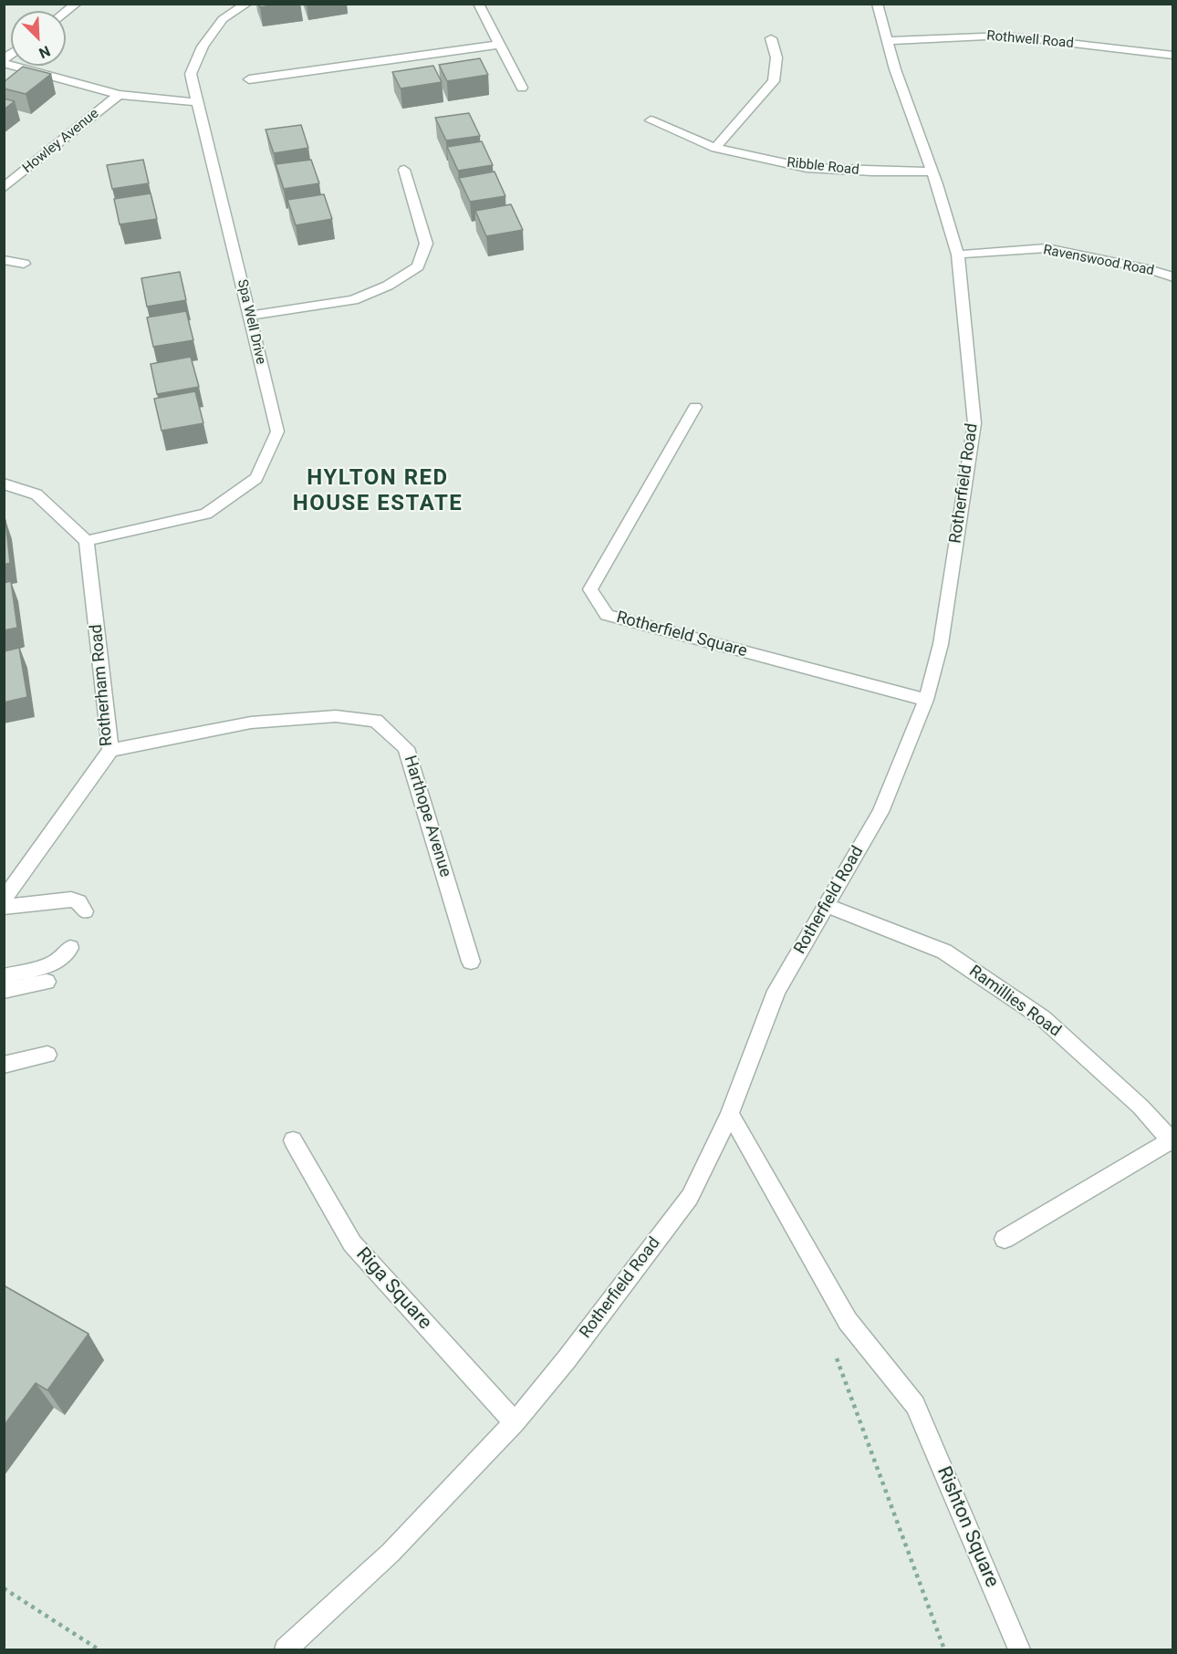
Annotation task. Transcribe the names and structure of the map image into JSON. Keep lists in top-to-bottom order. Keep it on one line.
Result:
{"streets":{"street":["Rothwell Road","Howley Avenue","Ribble Road","Ravenswood Road","Spa Well Drive","Rotherfield Road","Rotherfield Square","Rotherham Road","Harthope Avenue","Ramillies Road","Riga Square","Rishton Square"]},"crossings":[["Rothwell Road","Rotherfield Road"],["Ribble Road","Rotherfield Road"],["Ravenswood Road","Rotherfield Road"],["Spa Well Drive","Rotherham Road"],["Rotherfield Road","Rotherfield Square"],["Rotherfield Road","Ramillies Road"],["Rotherfield Road","Riga Square"],["Rotherfield Road","Rishton Square"],["Rotherham Road","Harthope Avenue"]],"districts":["HYLTON RED HOUSE ESTATE"],"north":"bottom right"}
